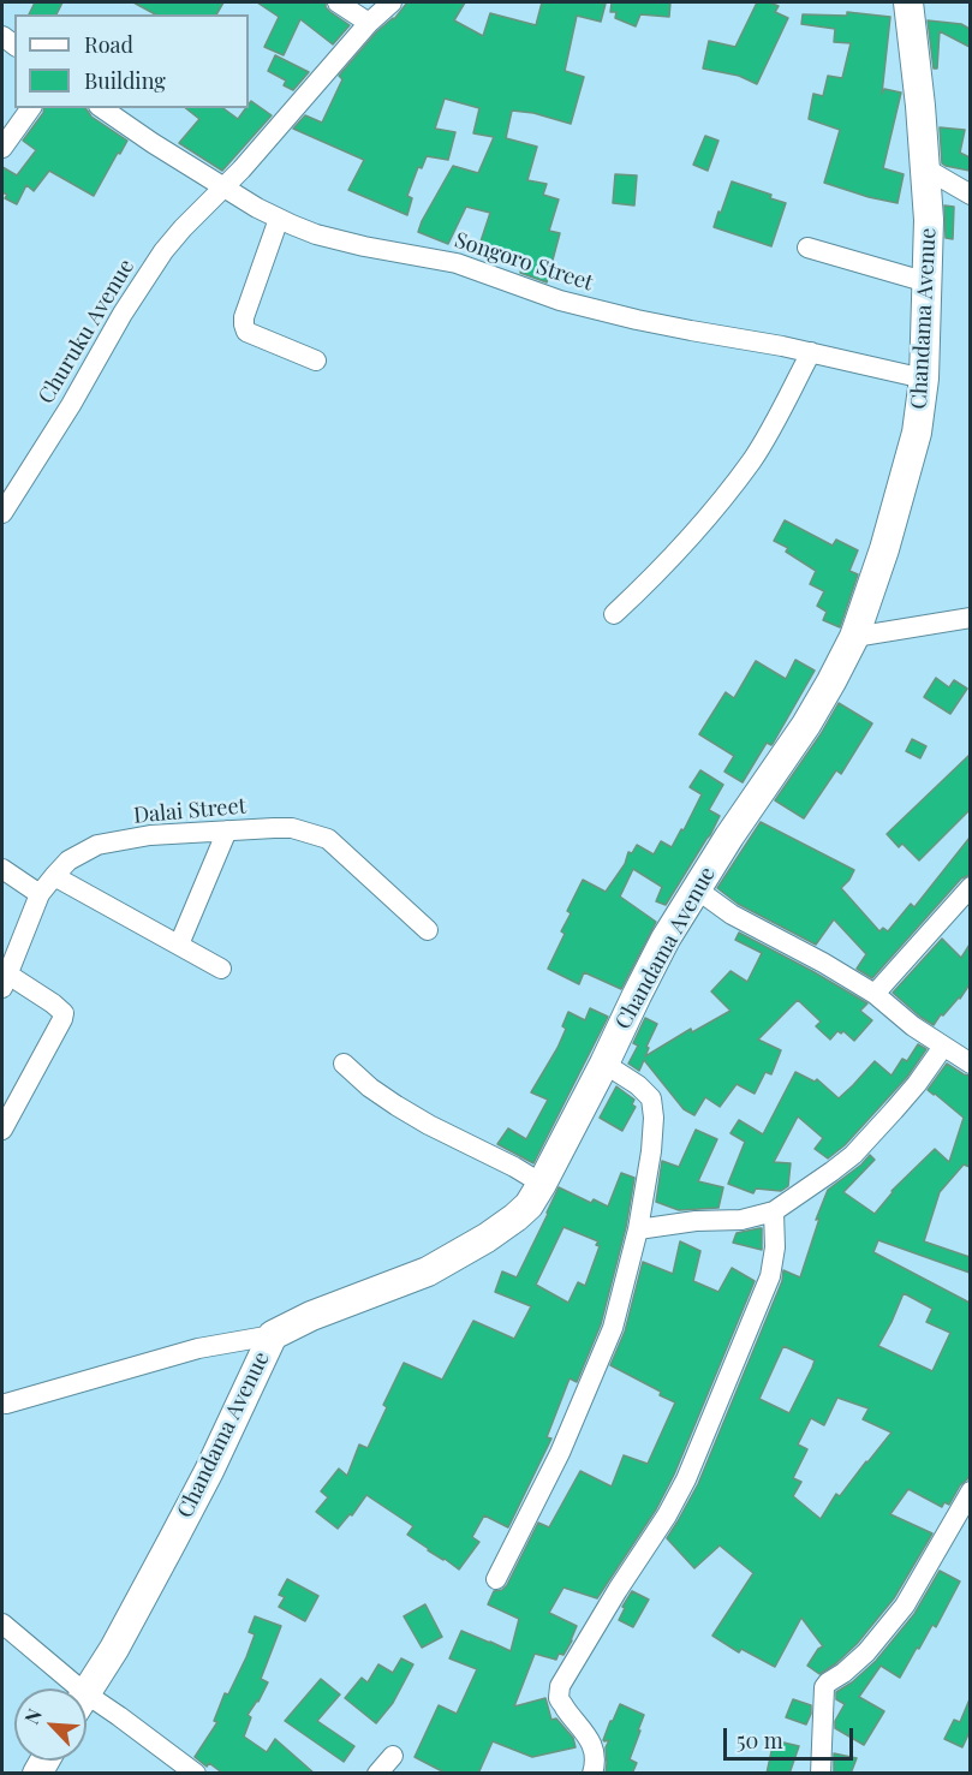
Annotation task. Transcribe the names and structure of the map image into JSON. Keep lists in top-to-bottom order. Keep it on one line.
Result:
{"streets":{"street":["Songoro Street","Chandama Avenue","Churuku Avenue","Dalai Street"]},"crossings":[["Songoro Street","Chandama Avenue"],["Songoro Street","Churuku Avenue"]],"legend":["Road","Building"],"scale_bar":"50 m","north":"top left"}
